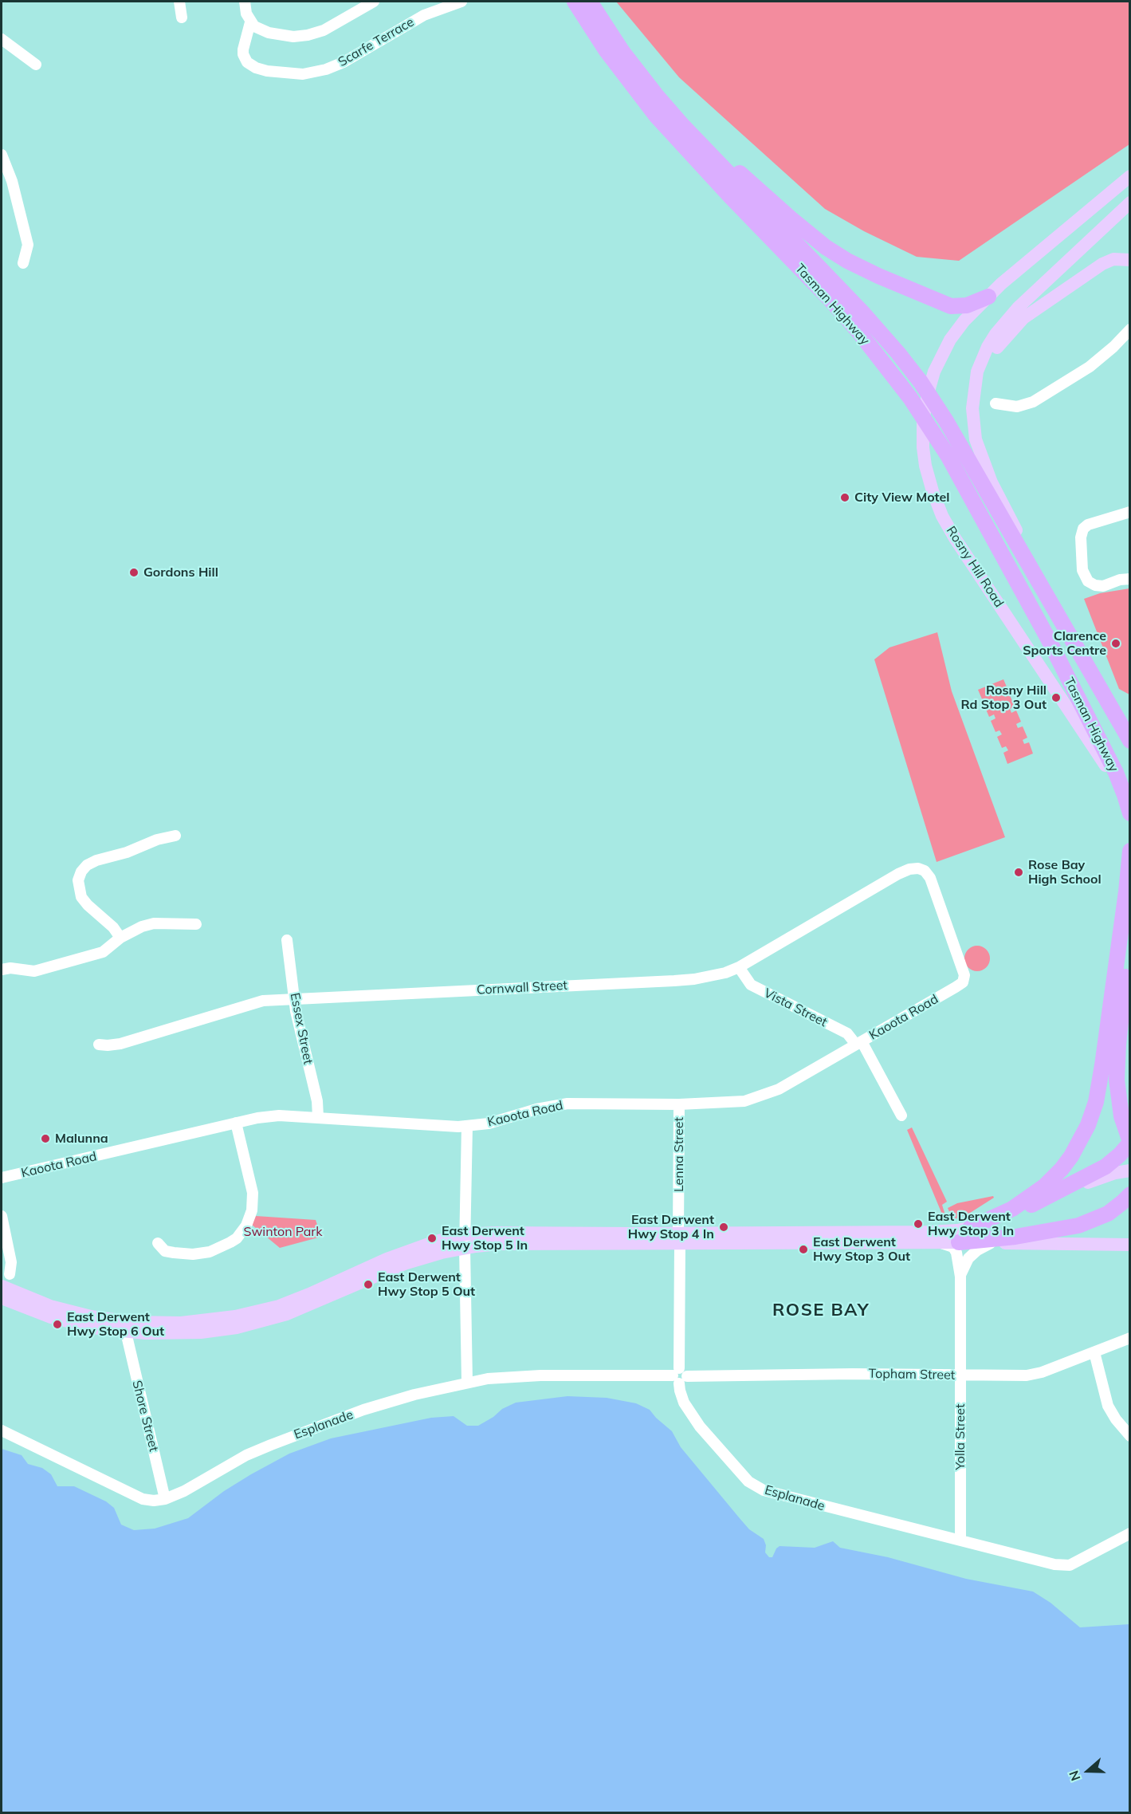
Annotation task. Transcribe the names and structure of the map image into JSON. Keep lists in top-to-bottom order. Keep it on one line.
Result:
{"streets":{"highway":["Tasman Highway"],"main road":["Rosny Hill Road"],"street":["Scarfe Terrace","Cornwall Street","Vista Street","Kaoota Road","Essex Street","Lenna Street","Topham Street","Shore Street","Esplanade","Yolla Street"]},"crossings":[["Tasman Highway","Rosny Hill Road"],["Cornwall Street","Vista Street"],["Cornwall Street","Kaoota Road"],["Cornwall Street","Essex Street"],["Vista Street","Kaoota Road"],["Kaoota Road","Essex Street"],["Kaoota Road","Lenna Street"],["Lenna Street","Topham Street"],["Lenna Street","Esplanade"],["Topham Street","Esplanade"],["Topham Street","Yolla Street"],["Shore Street","Esplanade"],["Esplanade","Yolla Street"]],"districts":["ROSE BAY"],"parks":["Swinton Park"],"places":["City View Motel","Gordons Hill","Clarence Sports Centre","Rosny Hill Rd Stop 3 Out","Rose Bay High School","Malunna","East Derwent Hwy Stop 3 In","East Derwent Hwy Stop 4 In","East Derwent Hwy Stop 5 In","East Derwent Hwy Stop 3 Out","East Derwent Hwy Stop 5 Out","East Derwent Hwy Stop 6 Out"],"north":"left"}
